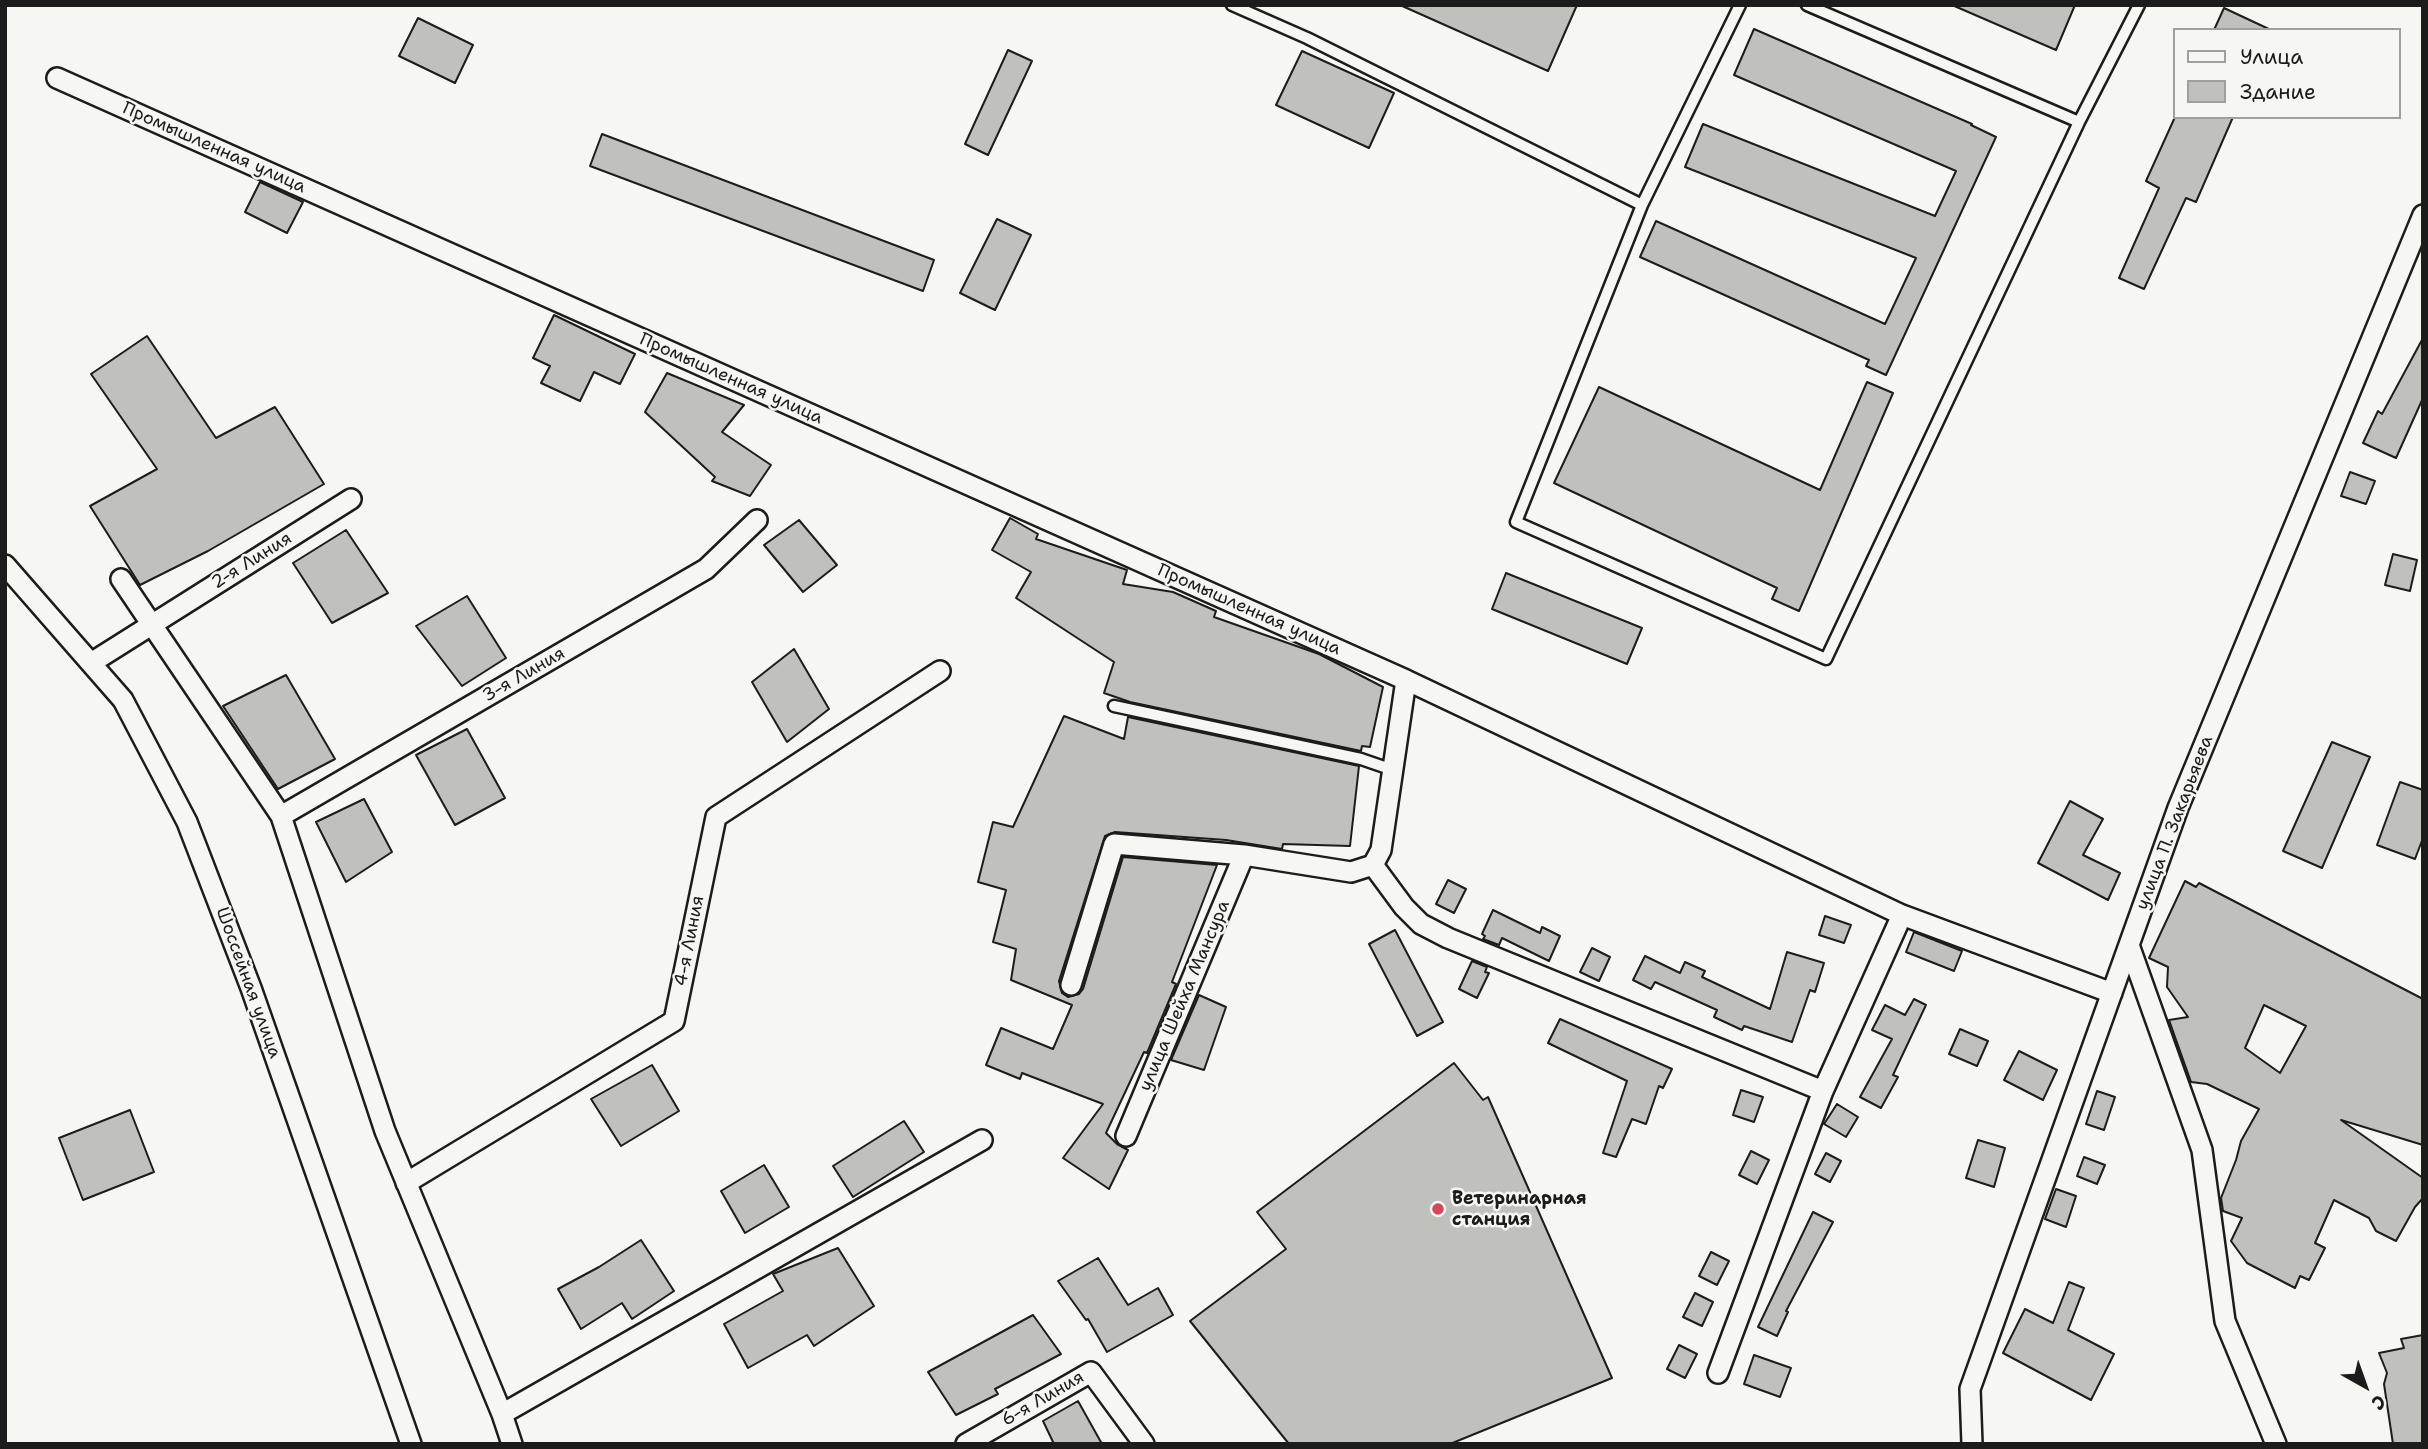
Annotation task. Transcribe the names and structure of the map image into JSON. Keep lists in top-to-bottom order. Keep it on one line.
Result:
{"streets":{"street":["Промышленная улица","2-я Линия","3-я Линия","улица П. Закарьяева","4-я Линия","Шоссейная улица","улица Шейха Мансура","6-я Линия"]},"crossings":[["Промышленная улица","улица П. Закарьяева"],["2-я Линия","Шоссейная улица"]],"places":["Ветеринарная станция"],"legend":["Улица","Здание"],"north":"bottom right"}
